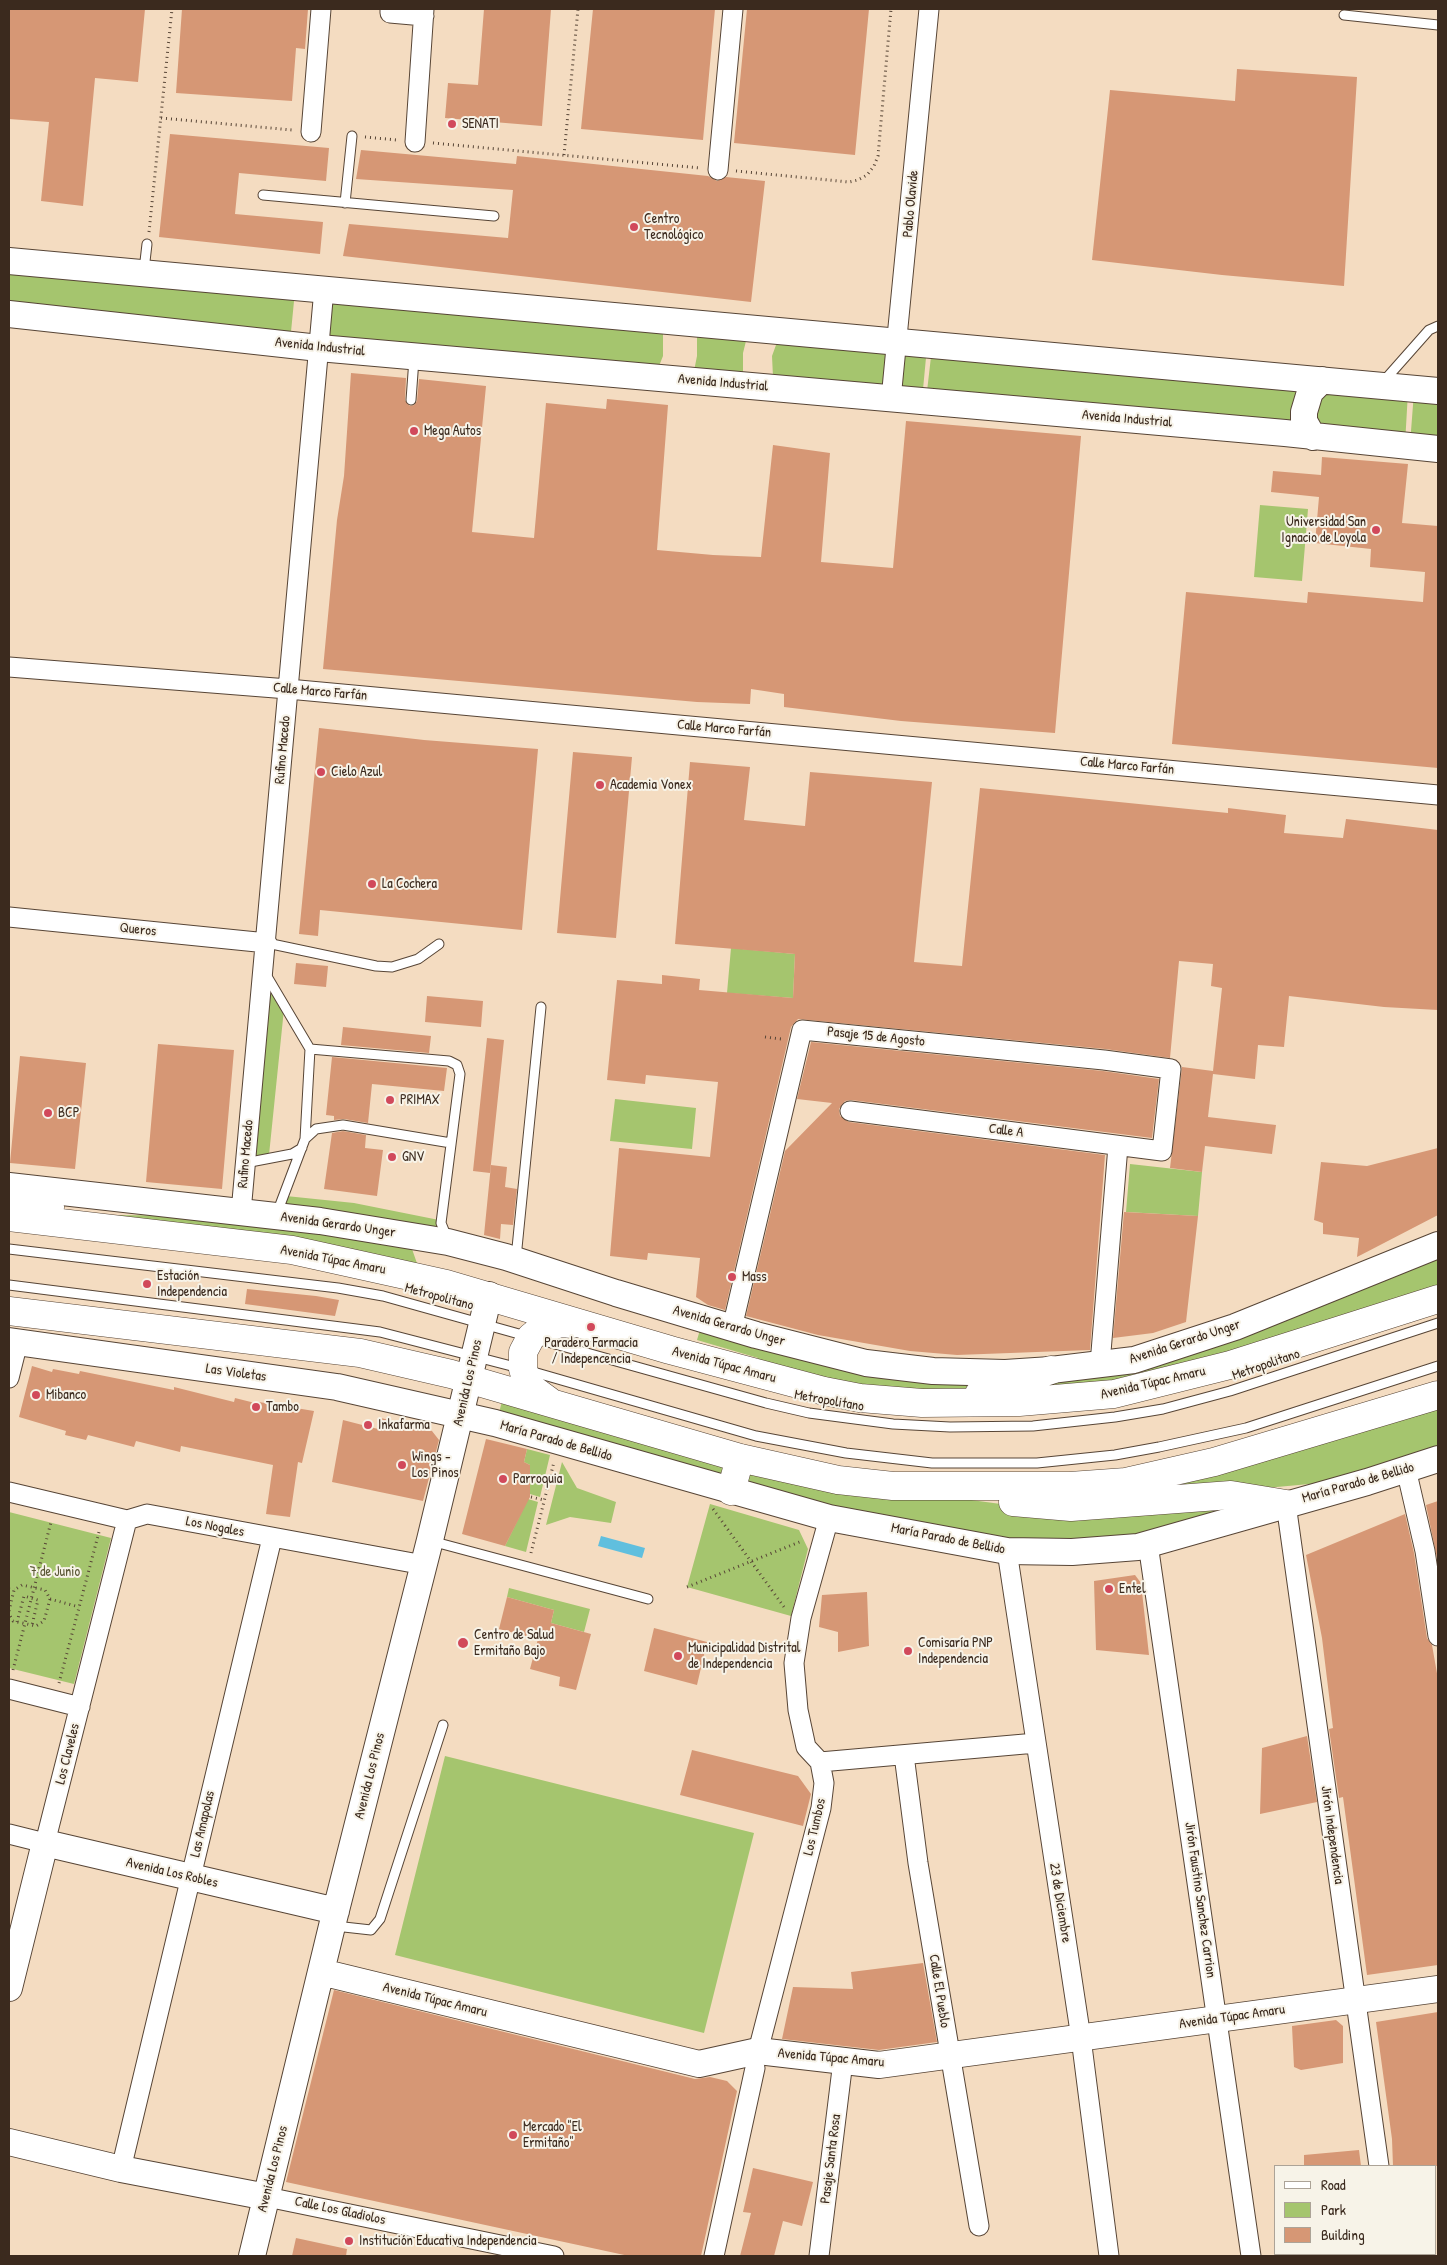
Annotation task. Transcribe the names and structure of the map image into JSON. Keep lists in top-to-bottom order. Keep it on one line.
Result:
{"streets":{"main road":["Avenida Túpac Amaru"],"street":["Pablo Olavide","Avenida Industrial","Calle Marco Farfán","Rufino Macedo","Queros","Pasaje 15 de Agosto","Calle A","Avenida Gerardo Unger","Las Violetas","Avenida Los Pinos","María Parado de Bellido","Los Nogales","Los Claveles","Las Amapolas","Los Tumbos","Jirón Independencia","Avenida Los Robles","Jirón Faustino Sanchez Carrion","23 de Diciembre","Calle El Pueblo","Pasaje Santa Rosa","Calle Los Gladiolos"],"lane":["Metropolitano"]},"crossings":[["Pablo Olavide","Avenida Industrial"],["Avenida Industrial","Rufino Macedo"],["Calle Marco Farfán","Rufino Macedo"],["Rufino Macedo","Queros"],["Rufino Macedo","Avenida Gerardo Unger"],["Pasaje 15 de Agosto","Calle A"],["Pasaje 15 de Agosto","Avenida Gerardo Unger"],["Avenida Túpac Amaru","Avenida Los Pinos"],["Avenida Túpac Amaru","Los Tumbos"],["Avenida Túpac Amaru","Jirón Independencia"],["Avenida Túpac Amaru","Jirón Faustino Sanchez Carrion"],["Avenida Túpac Amaru","23 de Diciembre"],["Avenida Túpac Amaru","Calle El Pueblo"],["Avenida Túpac Amaru","Pasaje Santa Rosa"],["Metropolitano","Avenida Los Pinos"],["Las Violetas","Avenida Los Pinos"],["Las Violetas","María Parado de Bellido"],["Avenida Los Pinos","María Parado de Bellido"],["Avenida Los Pinos","Los Nogales"],["Avenida Los Pinos","Avenida Los Robles"],["Avenida Los Pinos","Calle Los Gladiolos"],["María Parado de Bellido","Los Tumbos"],["María Parado de Bellido","Jirón Independencia"],["María Parado de Bellido","Jirón Faustino Sanchez Carrion"],["María Parado de Bellido","23 de Diciembre"],["Los Nogales","Los Claveles"],["Los Nogales","Las Amapolas"],["Los Claveles","Avenida Los Robles"],["Las Amapolas","Avenida Los Robles"],["Las Amapolas","Calle Los Gladiolos"]],"parks":["7 de Junio"],"places":["SENATI","Centro Tecnológico","Mega Autos","Universidad San Ignacio de Loyola","Cielo Azul","Academia Vonex","La Cochera","PRIMAX","BCP","GNV","Mass","Estación Independencia","Paradero Farmacia / Indepencencia","Mibanco","Tambo","Inkafarma","Wings - Los Pinos","Parroquia","Entel","Centro de Salud Ermitaño Bajo","Comisaría PNP Independencia","Municipalidad Distrital de Independencia","Mercado \"El Ermitaño\"","Institución Educativa Independencia"],"legend":["Road","Park","Building"]}
